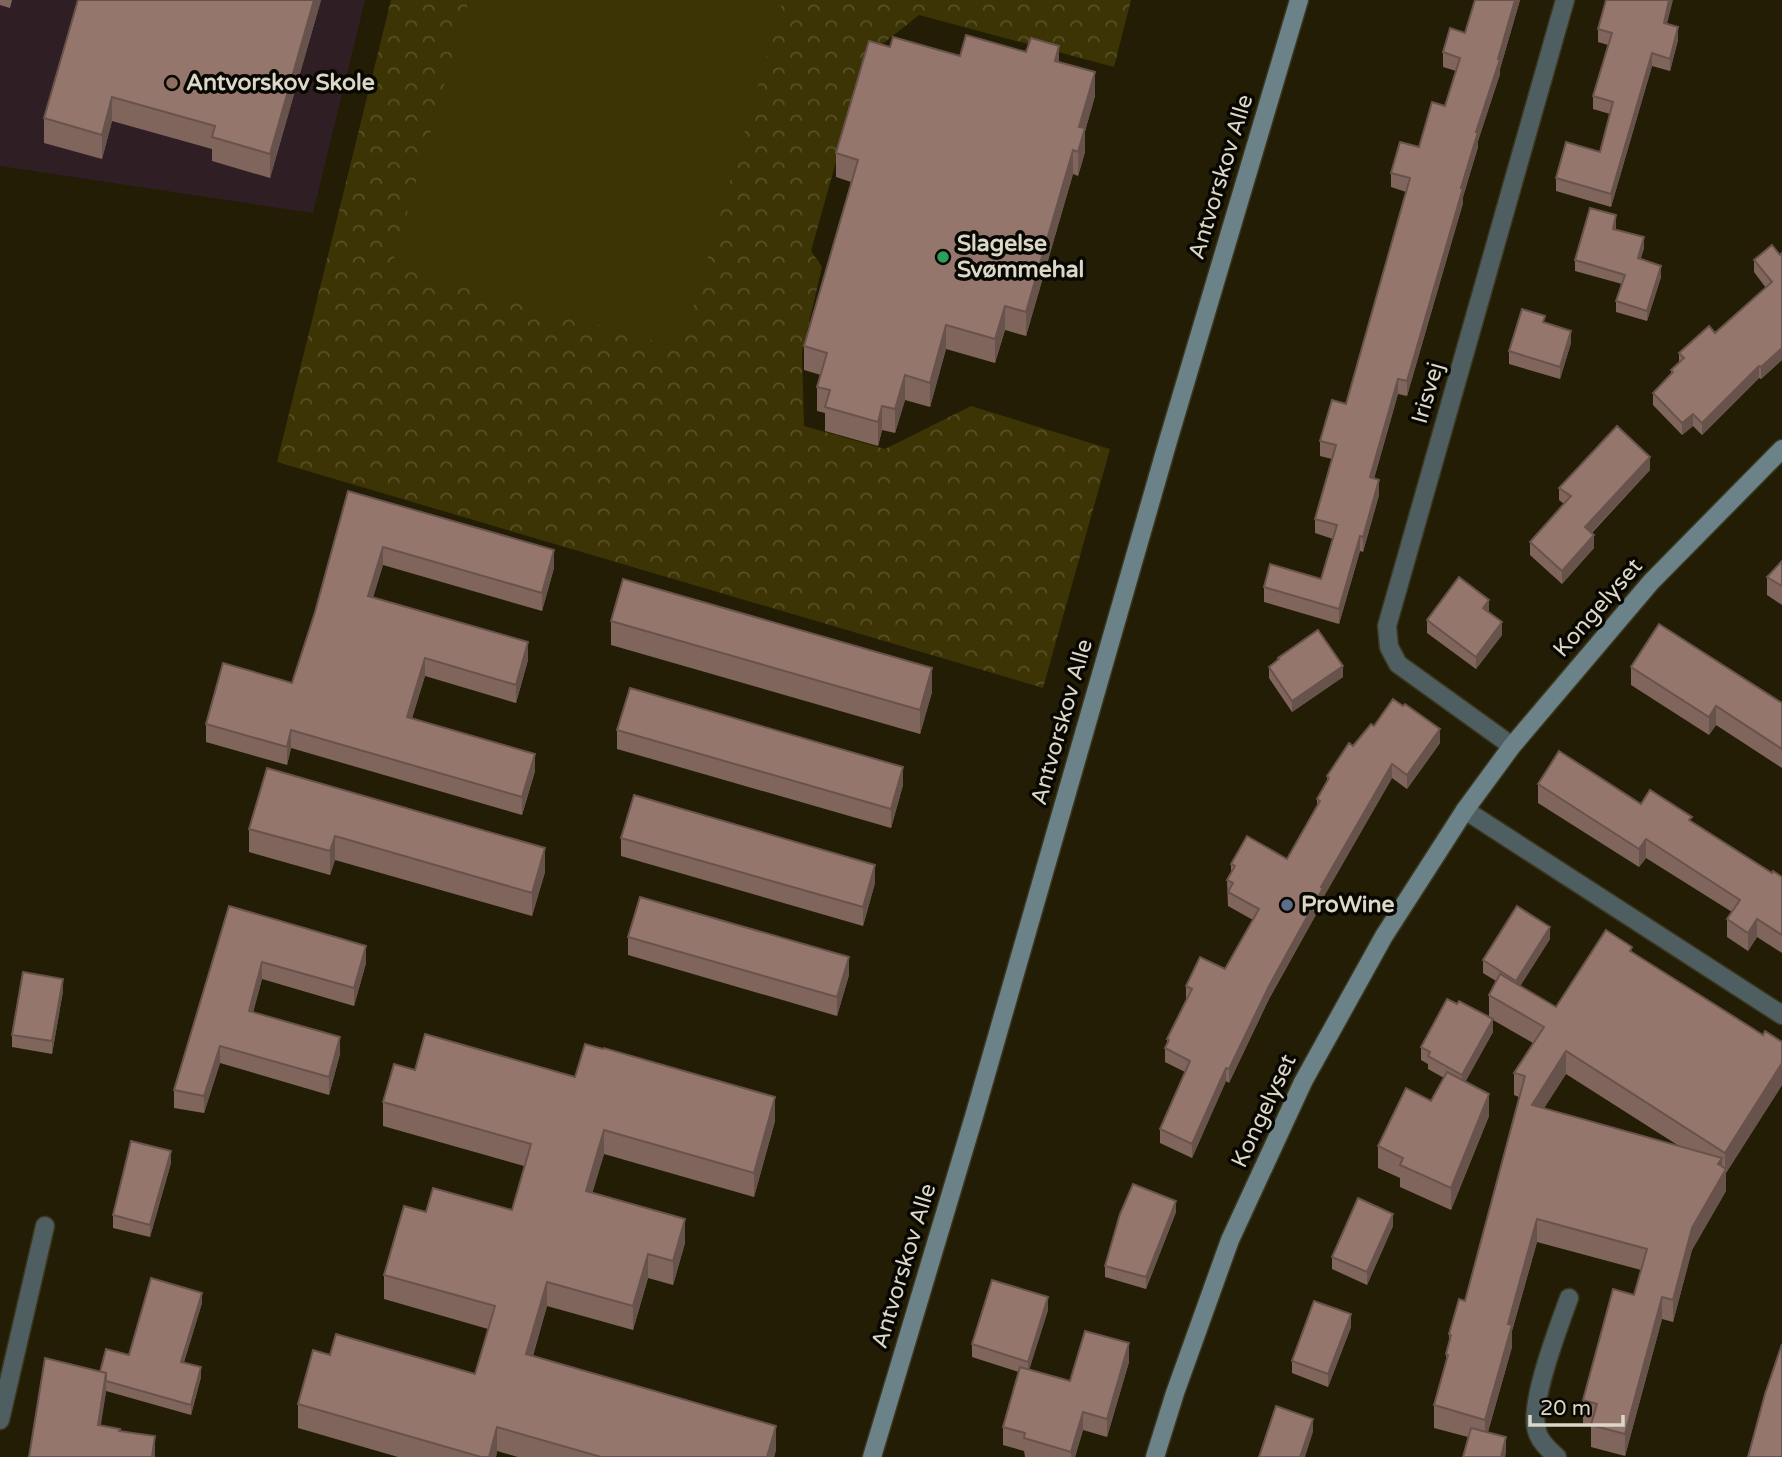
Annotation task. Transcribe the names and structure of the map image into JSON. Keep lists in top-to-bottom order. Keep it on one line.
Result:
{"streets":{"street":["Antvorskov Alle","Irisvej","Kongelyset"]},"crossings":[["Irisvej","Kongelyset"]],"places":["Antvorskov Skole","Slagelse Svømmehal","ProWine"],"scale_bar":"20 m"}
